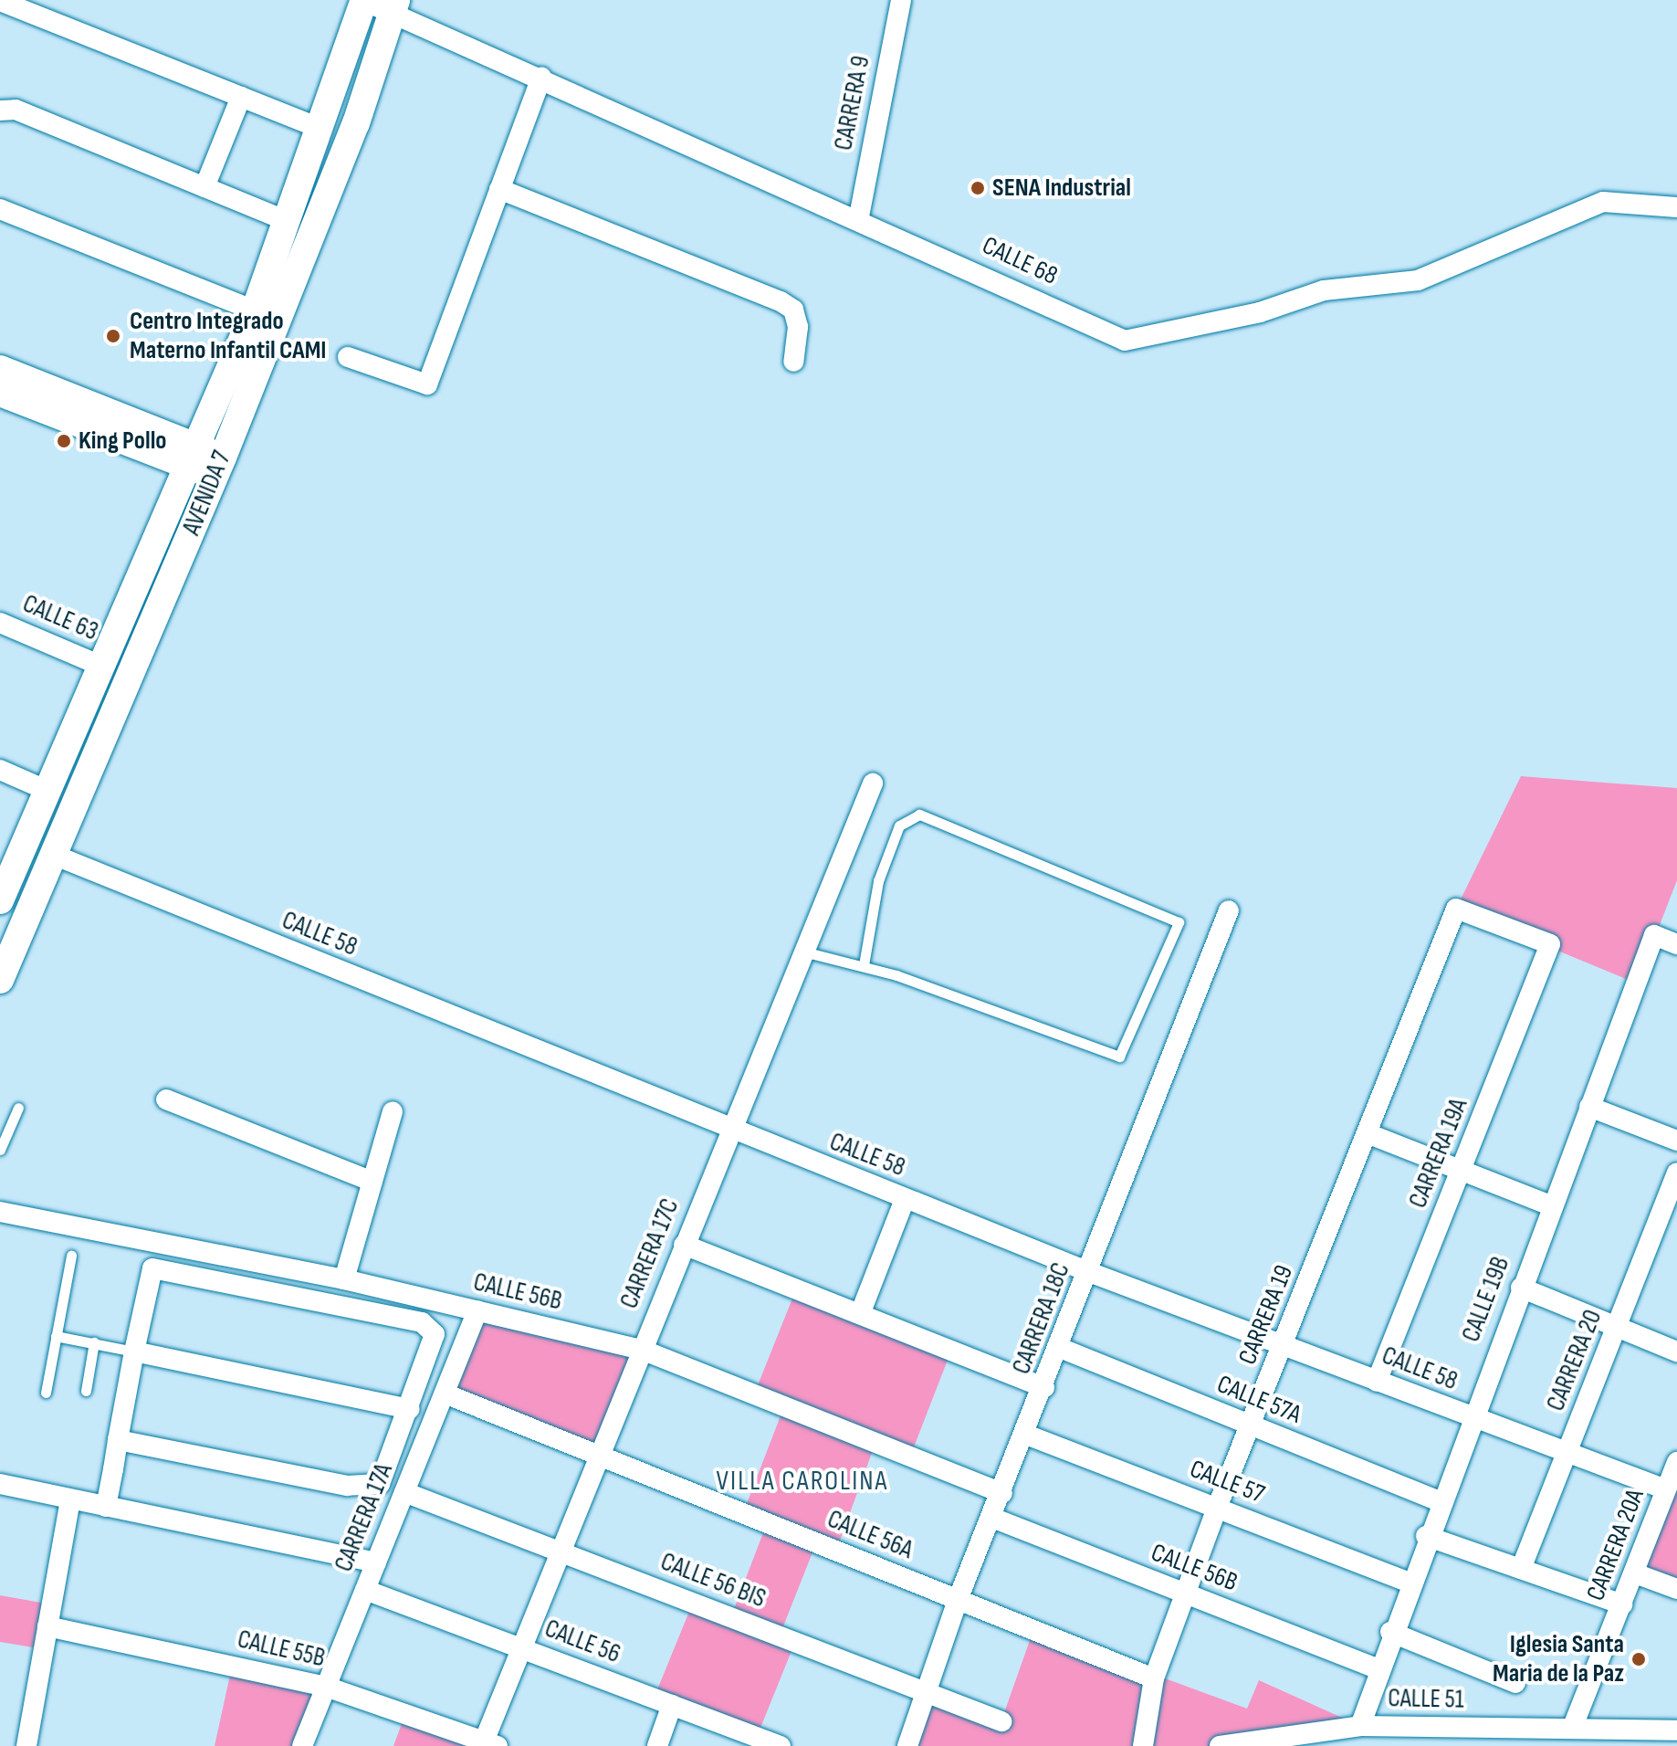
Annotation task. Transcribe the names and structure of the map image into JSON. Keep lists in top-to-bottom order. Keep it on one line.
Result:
{"streets":{"main road":["AVENIDA 7"],"street":["CARRERA 9","CALLE 68","CALLE 63","CALLE 58","CARRERA 19A","CARRERA 17C","CALLE 56B","CALLE 19B","CARRERA 19","CARRERA 18C","CARRERA 20","CALLE 57A","CALLE 57","CARRERA 17A","CALLE 56A","CARRERA 20A","CALLE 56 BIS","CALLE 56","CALLE 55B","CALLE 51"]},"crossings":[["CARRERA 9","CALLE 68"],["CALLE 68","AVENIDA 7"],["AVENIDA 7","CALLE 63"],["AVENIDA 7","CALLE 58"],["CALLE 58","CARRERA 19A"],["CALLE 58","CARRERA 17C"],["CALLE 58","CALLE 19B"],["CALLE 58","CARRERA 19"],["CALLE 58","CARRERA 18C"],["CALLE 58","CARRERA 20"],["CALLE 58","CARRERA 20A"],["CARRERA 19A","CARRERA 19"],["CARRERA 17C","CALLE 56B"],["CARRERA 17C","CALLE 56A"],["CARRERA 17C","CALLE 56 BIS"],["CARRERA 17C","CALLE 56"],["CARRERA 17C","CALLE 55B"],["CALLE 56B","CALLE 19B"],["CALLE 56B","CARRERA 19"],["CALLE 56B","CARRERA 18C"],["CALLE 56B","CARRERA 17A"],["CALLE 19B","CALLE 57A"],["CALLE 19B","CALLE 57"],["CALLE 19B","CALLE 51"],["CARRERA 19","CALLE 57A"],["CARRERA 19","CALLE 57"],["CARRERA 19","CALLE 56A"],["CARRERA 18C","CALLE 57A"],["CARRERA 18C","CALLE 57"],["CARRERA 18C","CALLE 56A"],["CARRERA 18C","CALLE 56 BIS"],["CARRERA 17A","CALLE 56A"],["CARRERA 17A","CALLE 56 BIS"],["CARRERA 17A","CALLE 56"],["CARRERA 17A","CALLE 55B"],["CARRERA 20A","CALLE 51"]],"districts":["VILLA CAROLINA"],"places":["SENA Industrial","Centro Integrado Materno Infantil CAMI","King Pollo","Iglesia Santa Maria de la Paz"]}
